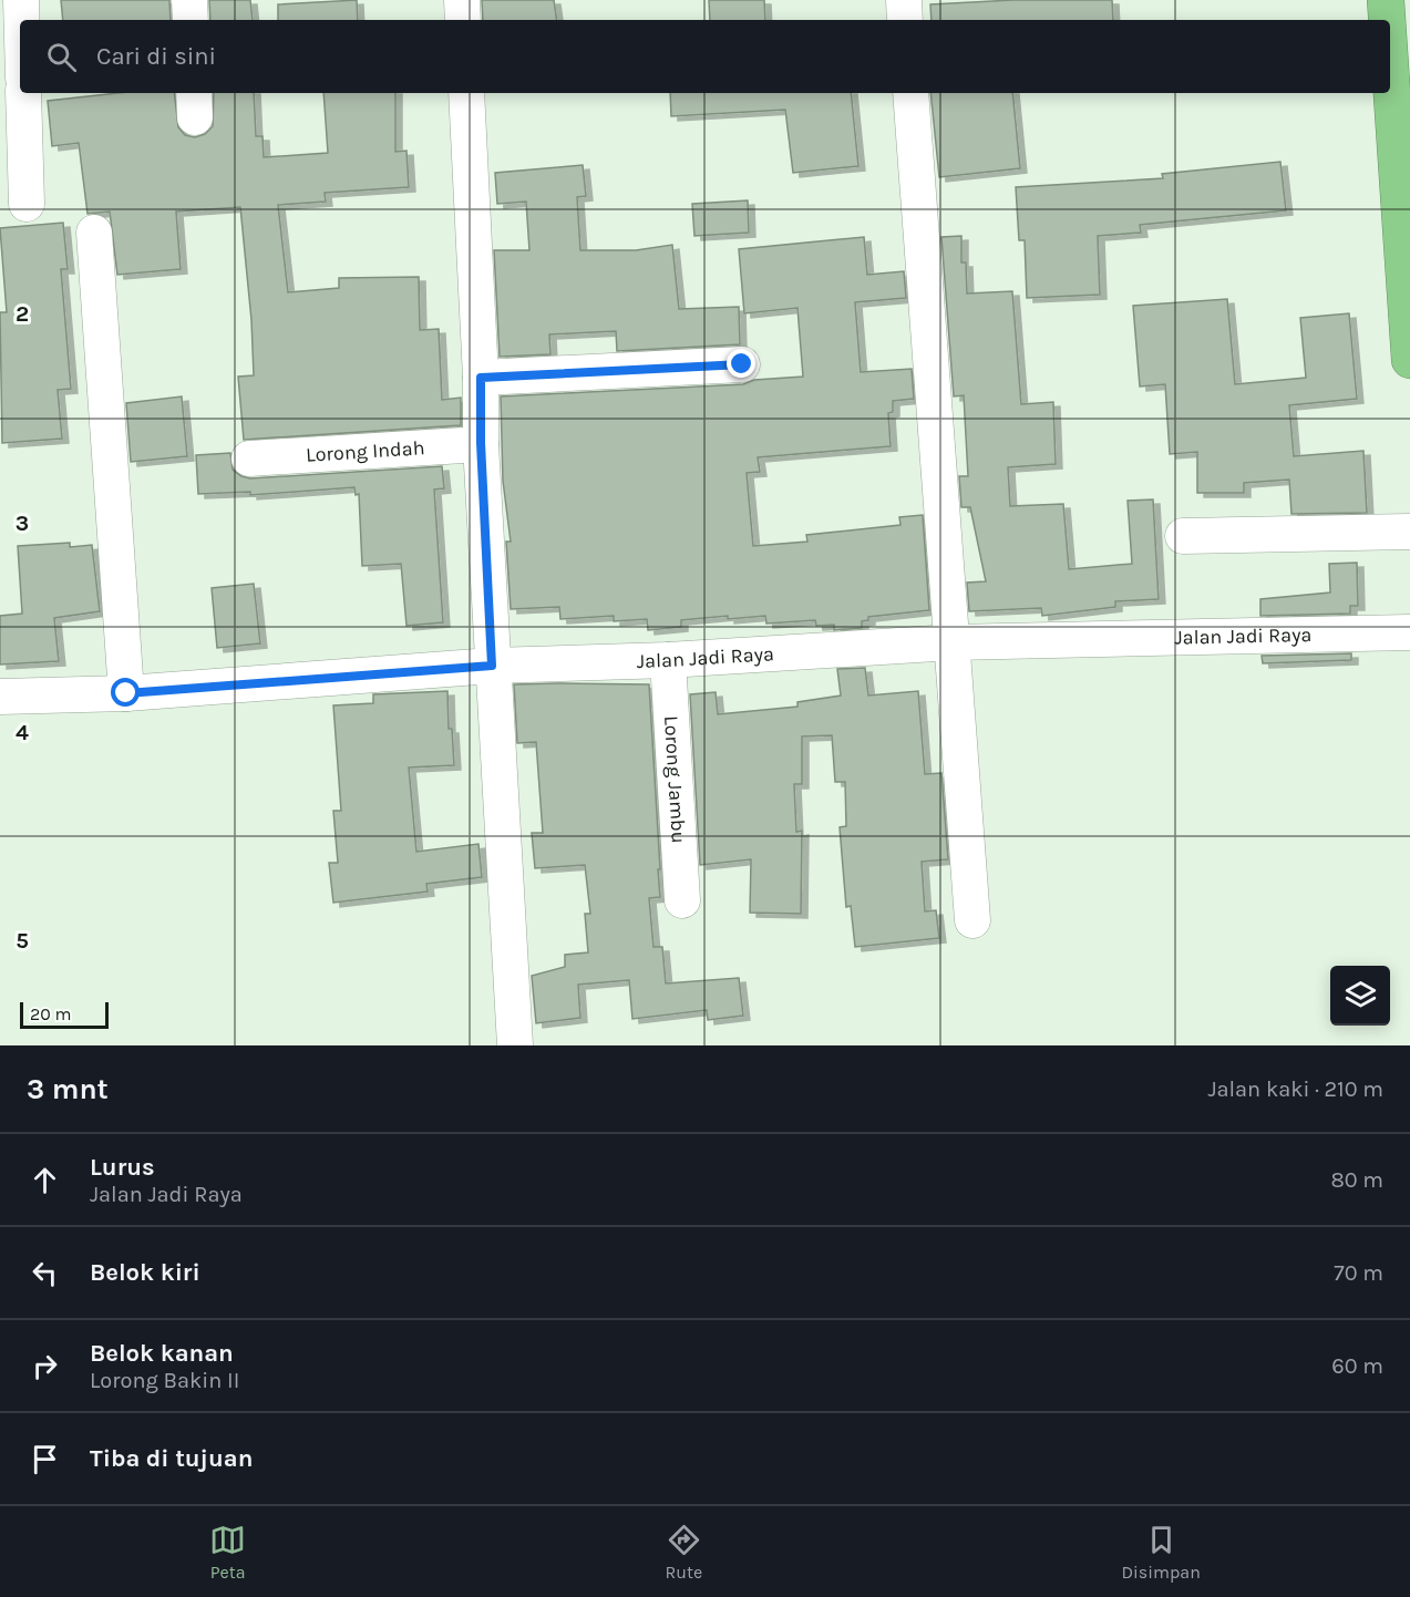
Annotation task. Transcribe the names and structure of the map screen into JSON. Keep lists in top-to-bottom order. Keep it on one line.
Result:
{"streets":{"street":["Lorong Indah","Jalan Jadi Raya","Lorong Jambu"]},"crossings":[["Jalan Jadi Raya","Lorong Jambu"]],"scale_bar":"20 m","page":{"search":"Cari di sini","scale":"20 m","heading":["3 mnt","Jalan kaki · 210 m"],"list":[["Lurus","Jalan Jadi Raya","80 m"],["Belok kiri","70 m"],["Belok kanan","Lorong Bakin II","60 m"],"Tiba di tujuan"],"nav":["Peta","Rute","Disimpan"]},"grid":{"rows":["2","3","4","5"]}}
